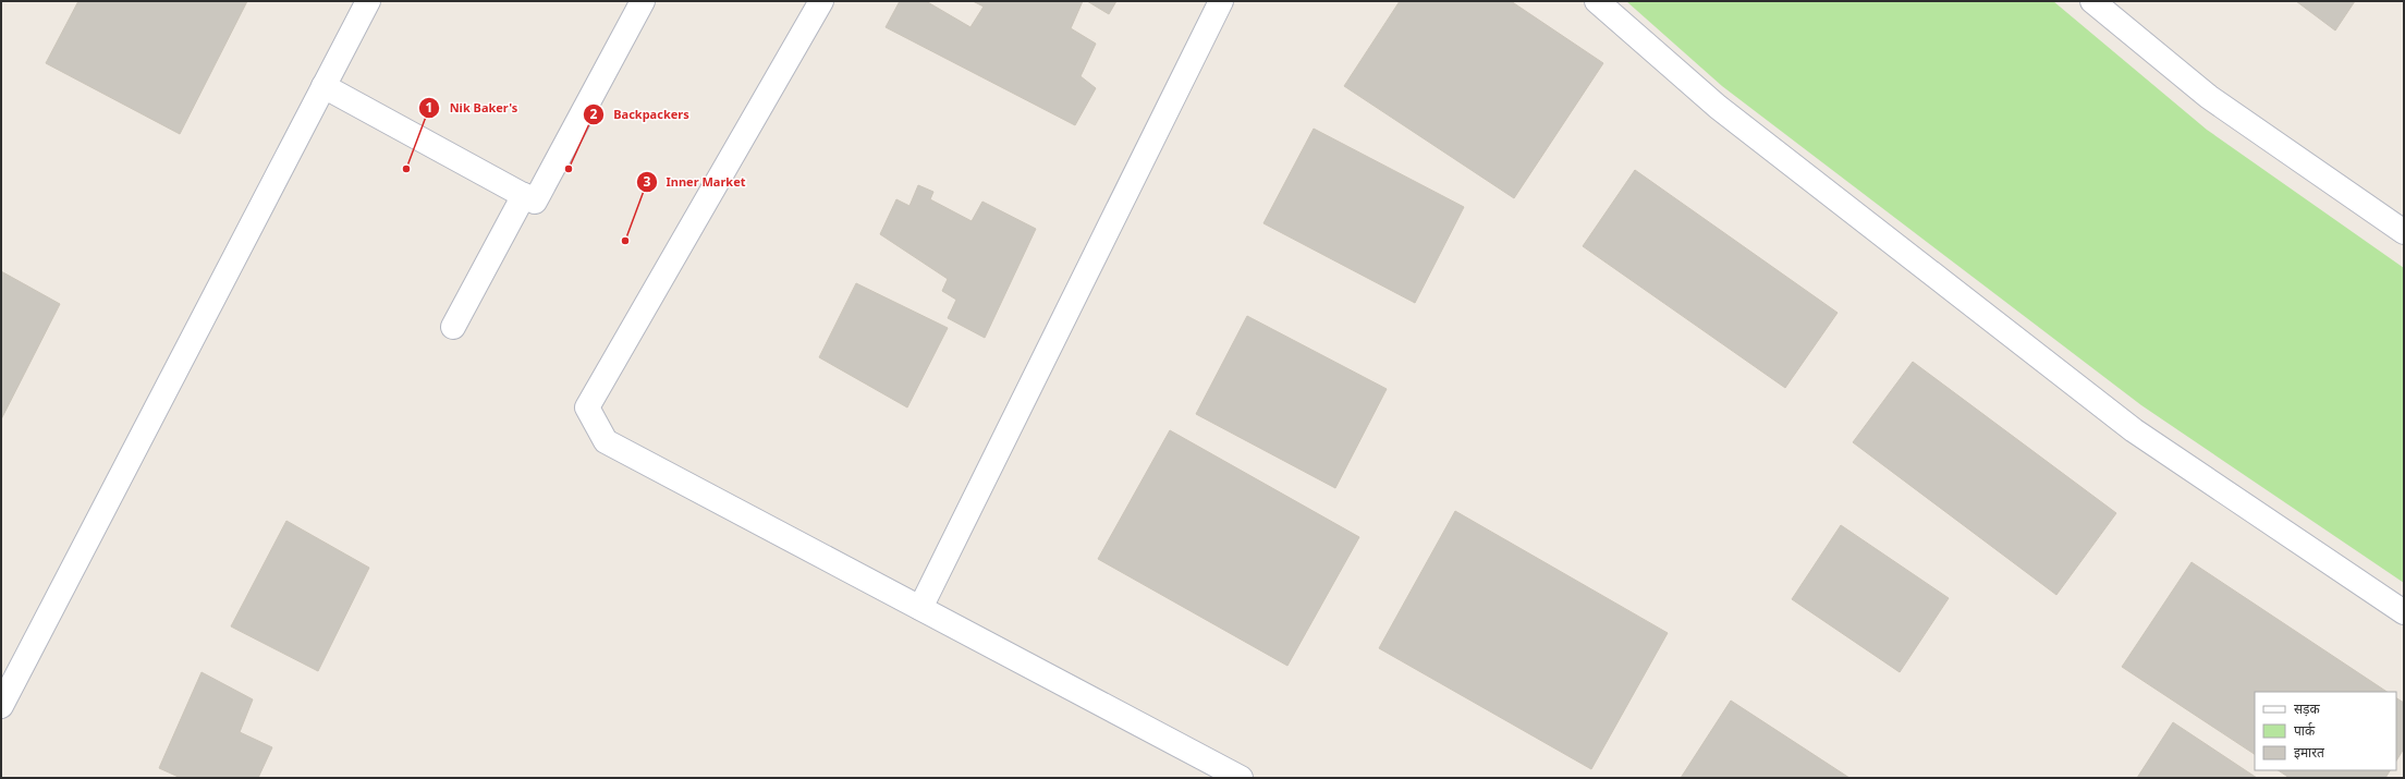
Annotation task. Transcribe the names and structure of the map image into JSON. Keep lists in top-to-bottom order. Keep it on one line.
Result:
{"places":["Nik Baker's","Backpackers","Inner Market"],"legend":["सड़क","पार्क","इमारत"]}
